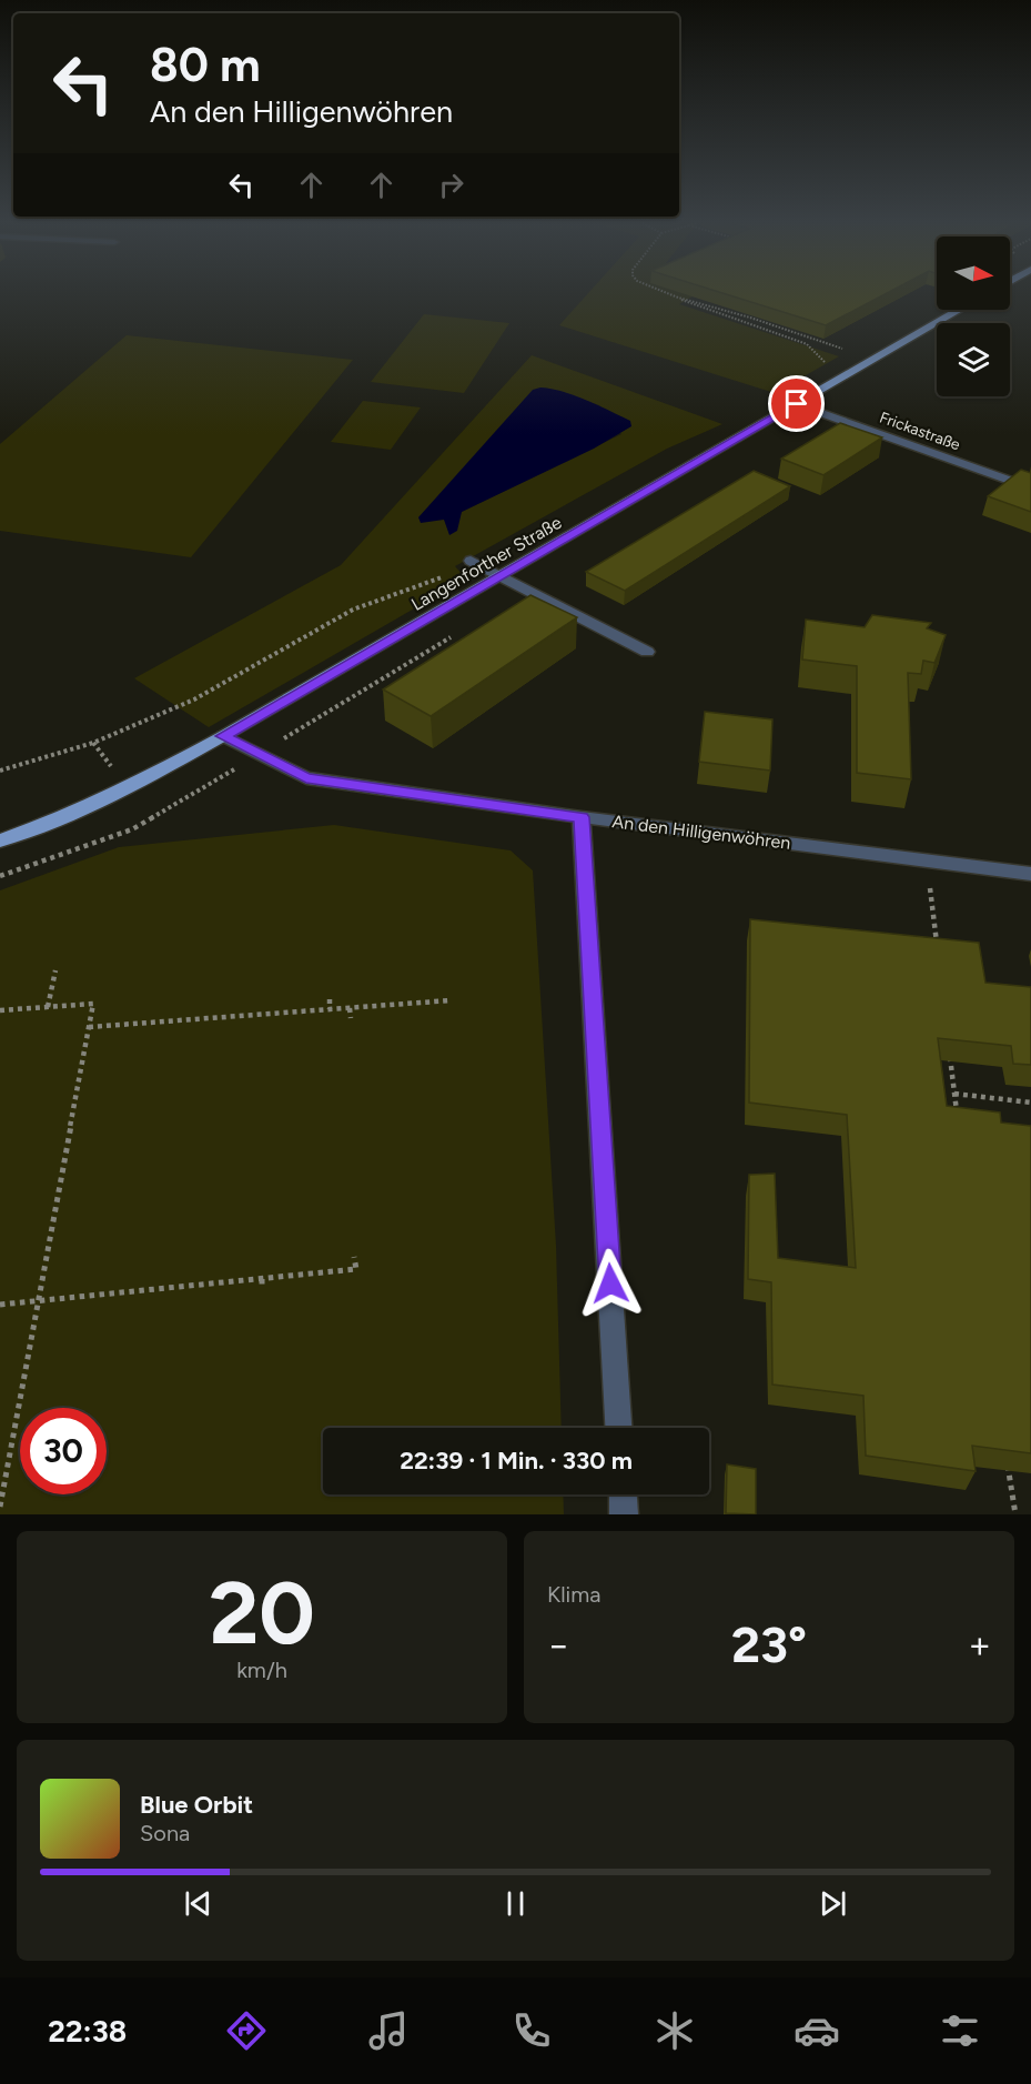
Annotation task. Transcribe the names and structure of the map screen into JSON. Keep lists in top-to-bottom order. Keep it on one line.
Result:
{"streets":{"main road":["Langenforther Straße"],"street":["Frickastraße","An den Hilligenwöhren"]},"crossings":[["Frickastraße","Langenforther Straße"],["Langenforther Straße","An den Hilligenwöhren"]],"north":"right","page":{"turn":["80 m","An den Hilligenwöhren"],"limit":"30","trip":"22:39 · 1 Min. · 330 m","tile":[["20","km/h"],"Klima"],"heat":["−","23°","+"],"song":["Blue Orbit","Sona"],"tabs":"22:38"}}
